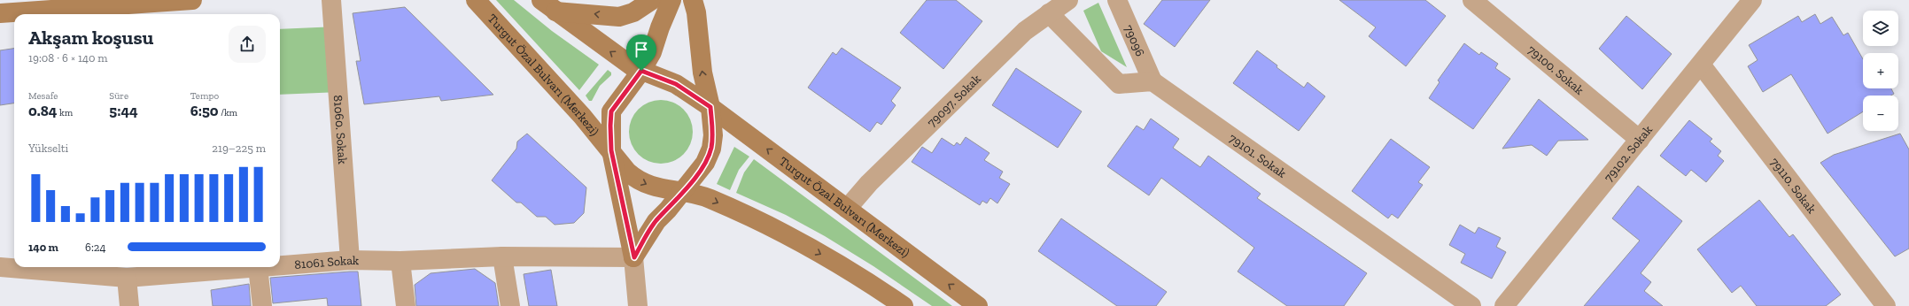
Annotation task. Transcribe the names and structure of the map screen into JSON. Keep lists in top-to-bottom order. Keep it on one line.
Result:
{"streets":{"main road":["Turgut Özal Bulvarı (Merkezi)"],"street":["79096","79100. Sokak","79097. Sokak","81060. Sokak","79102. Sokak","79101. Sokak","79110. Sokak","81061 Sokak"]},"crossings":[["79096","79101. Sokak"],["79100. Sokak","79102. Sokak"],["Turgut Özal Bulvarı (Merkezi)","79097. Sokak"],["81060. Sokak","81061 Sokak"],["79102. Sokak","79110. Sokak"]],"page":{"map_buttons":["+","−"],"heading":["Akşam koşusu","19:08 · 6 × 140 m"],"stats":[["Mesafe","0.84 km"],["Süre","5:44"],["Tempo","6:50 /km"]],"chart":["Yükselti","219–225 m"],"list":[{"name":"140 m","note":"6:24"}]}}
